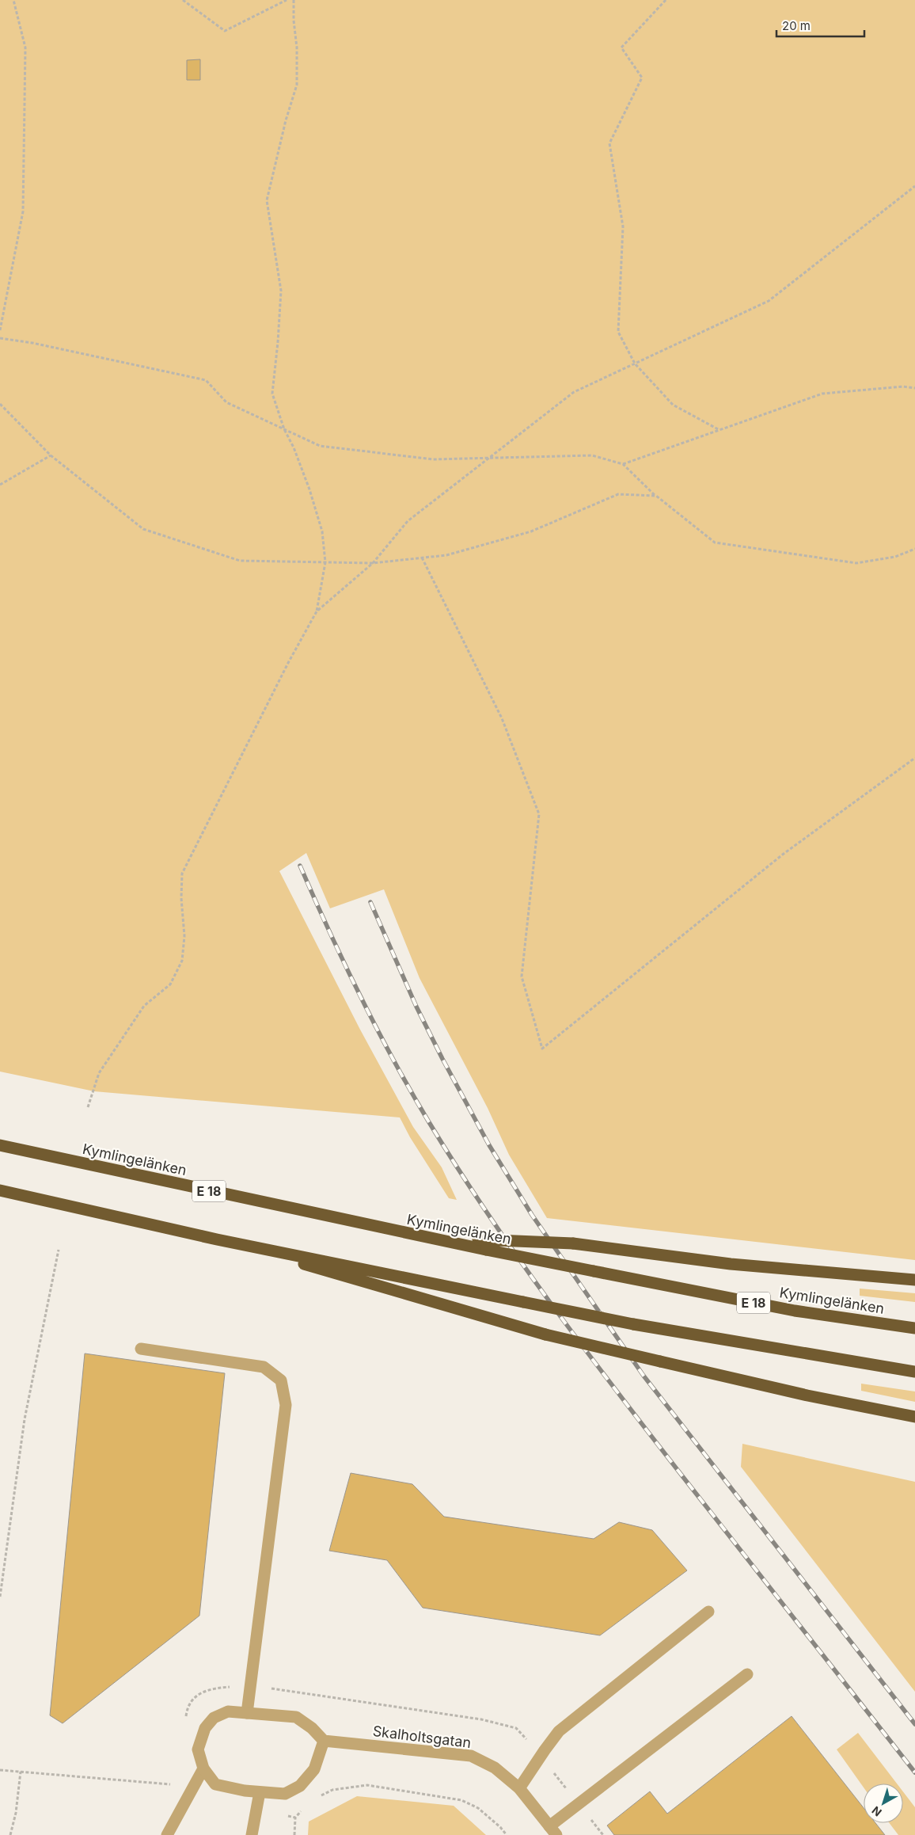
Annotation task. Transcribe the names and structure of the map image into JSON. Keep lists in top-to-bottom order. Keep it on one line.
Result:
{"streets":{"highway":["Kymlingelänken","E 18"],"street":["Skalholtsgatan"]},"scale_bar":"20 m","north":"bottom left"}
